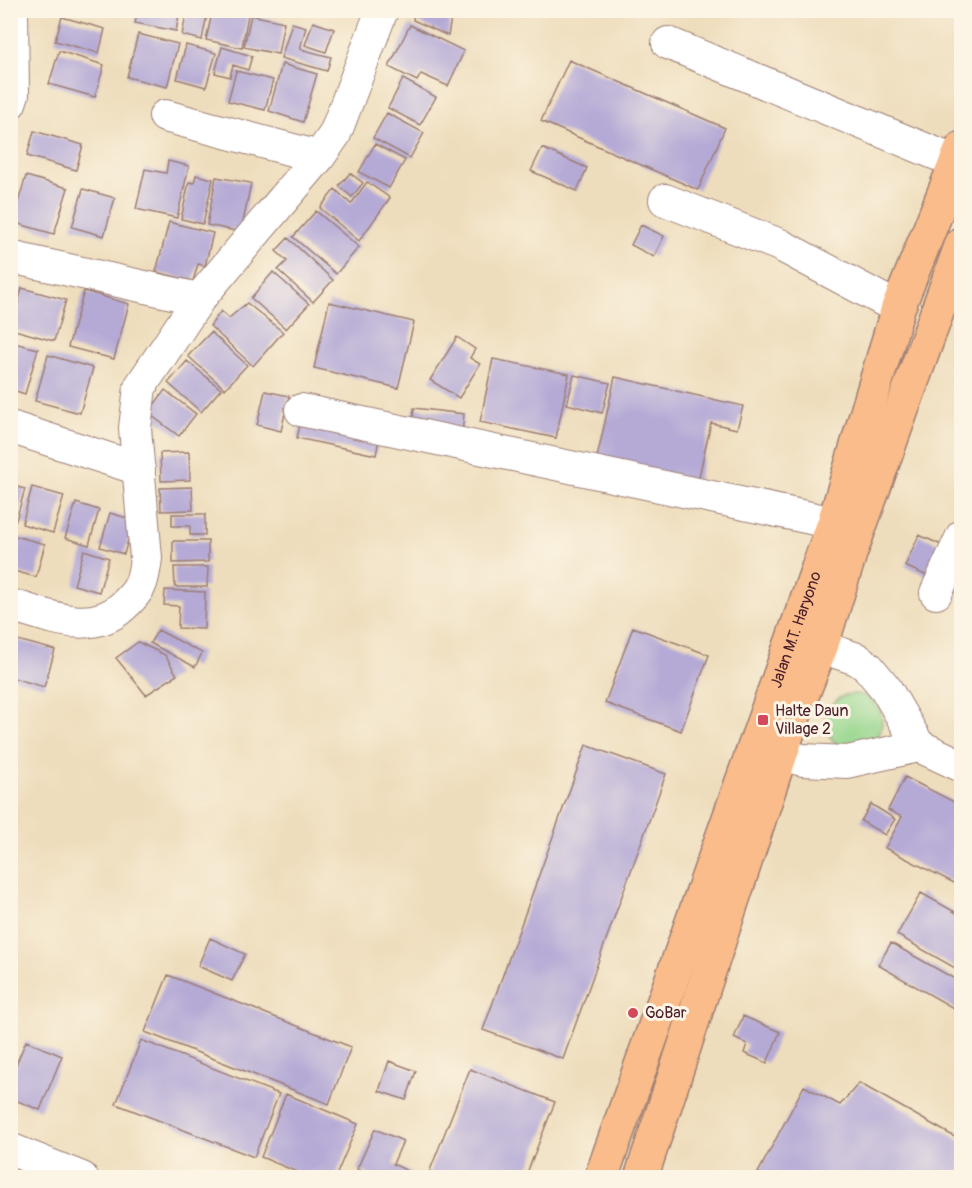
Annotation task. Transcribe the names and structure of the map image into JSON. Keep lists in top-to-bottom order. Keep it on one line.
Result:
{"streets":{"main road":["Jalan M.T. Haryono"]},"places":{"transit":["Halte Daun Village 2"],"other":["GoBar"]}}
